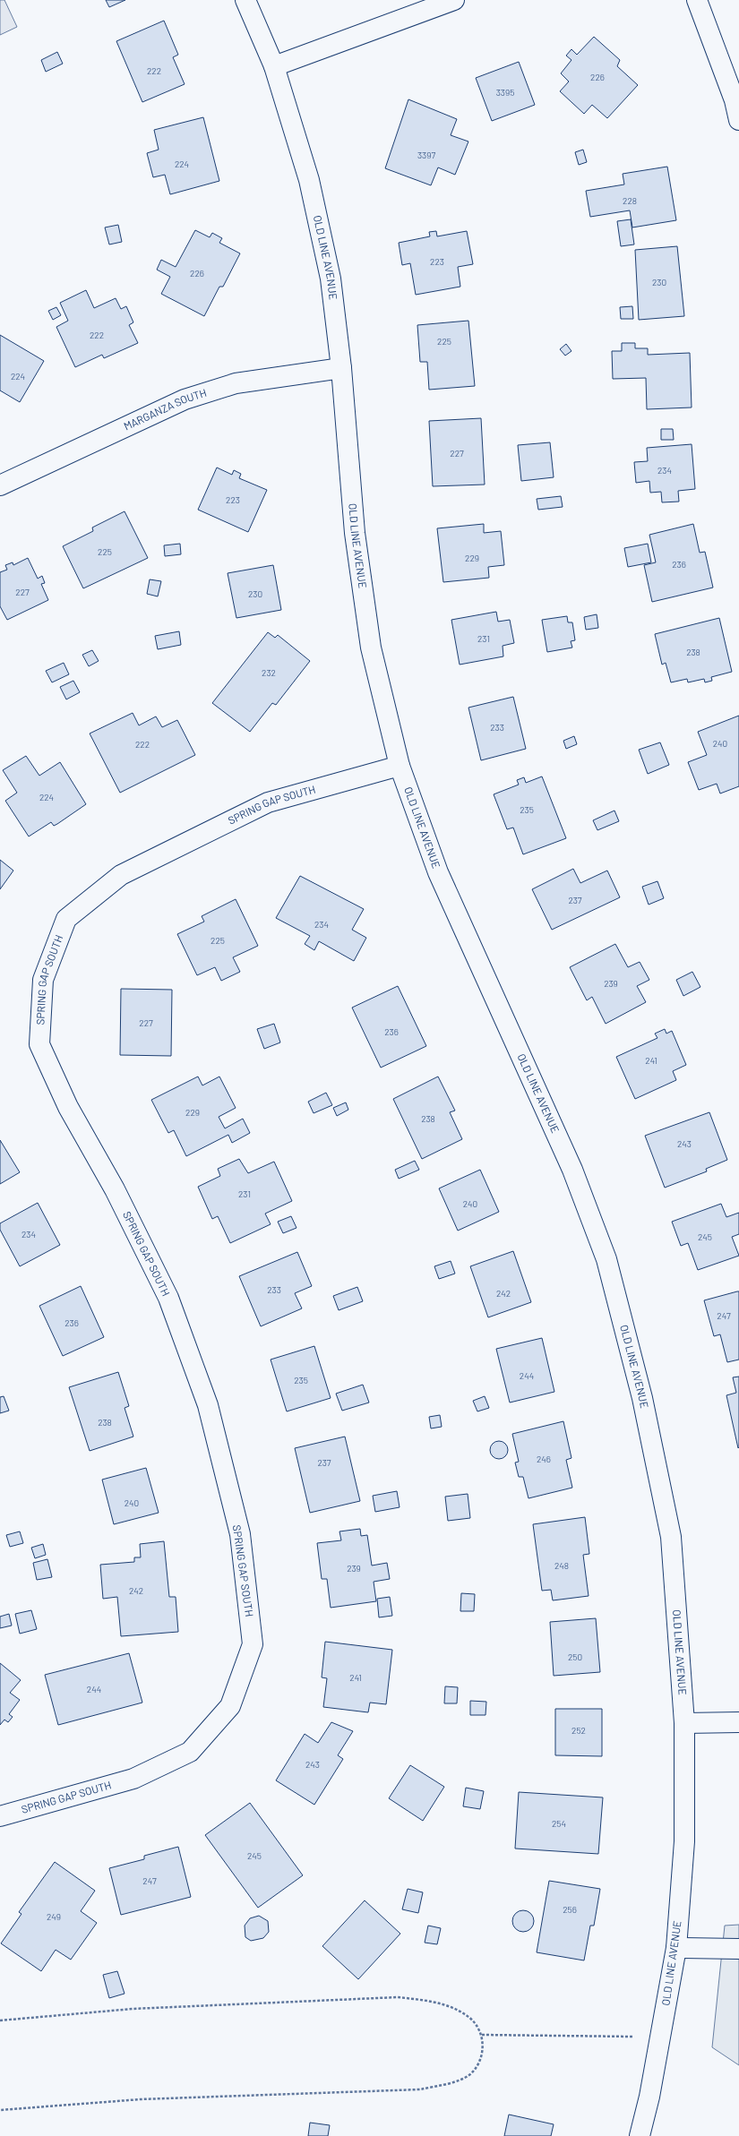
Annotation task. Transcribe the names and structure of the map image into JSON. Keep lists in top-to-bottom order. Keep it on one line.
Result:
{"streets":{"street":["OLD LINE AVENUE","MARGANZA SOUTH","SPRING GAP SOUTH"]},"crossings":[["OLD LINE AVENUE","MARGANZA SOUTH"],["OLD LINE AVENUE","SPRING GAP SOUTH"]],"house_numbers":["222","226","3395","3397","224","228","223","226","230","222","225","224","227","234","223","225","229","236","227","230","231","238","232","233","240","222","224","235","237","234","225","239","227","236","241","229","238","243","231","240","234","245","233","242","247","236","244","235","238","246","237","240","248","239","242","250","241","244","252","243","254","245","247","256","249"]}
